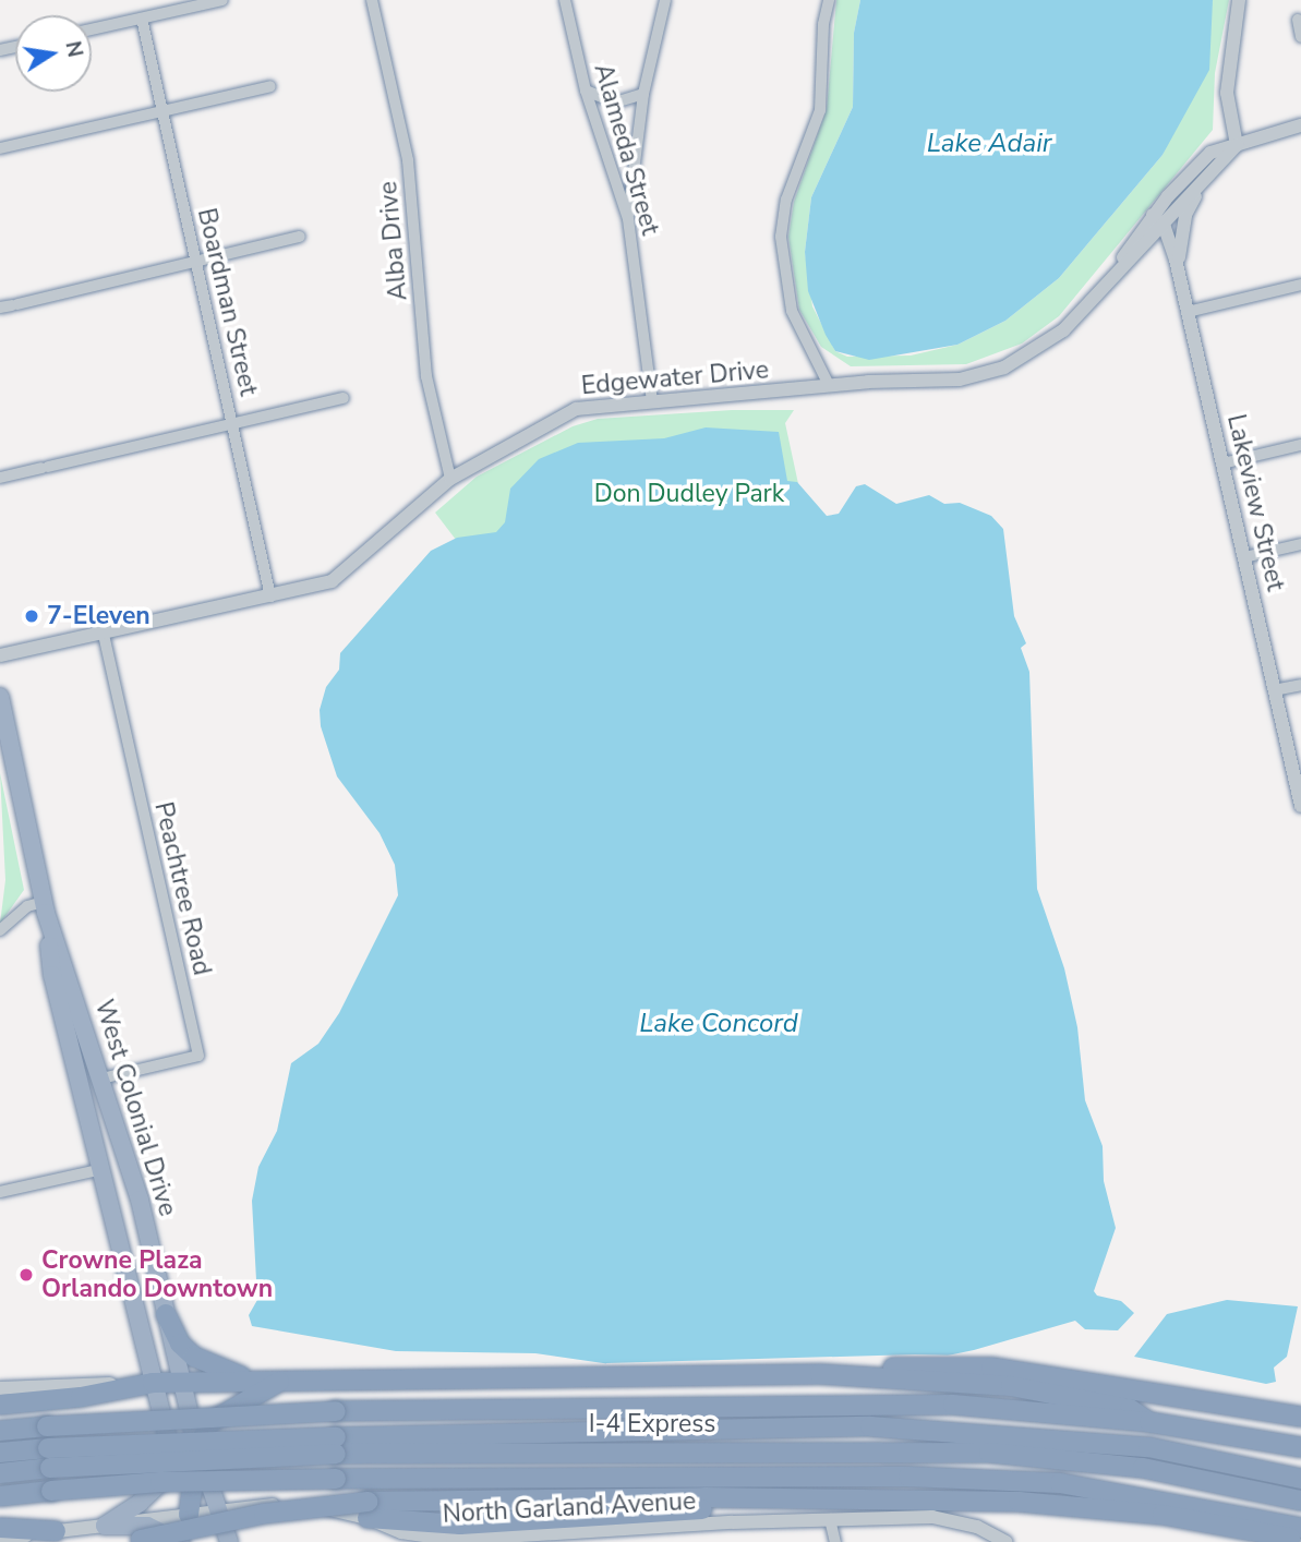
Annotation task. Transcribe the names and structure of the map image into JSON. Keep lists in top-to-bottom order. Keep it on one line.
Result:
{"streets":{"highway":["West Colonial Drive","I-4 Express"],"street":["Alameda Street","Alba Drive","Boardman Street","Edgewater Drive","Lakeview Street","Peachtree Road","North Garland Avenue"]},"crossings":[["Alameda Street","Edgewater Drive"],["Alba Drive","Edgewater Drive"],["Boardman Street","Edgewater Drive"],["Edgewater Drive","Lakeview Street"],["Edgewater Drive","Peachtree Road"],["Peachtree Road","West Colonial Drive"],["West Colonial Drive","North Garland Avenue"]],"water":["Lake Adair","Lake Concord"],"parks":["Don Dudley Park"],"places":["7-Eleven","Crowne Plaza Orlando Downtown"],"north":"right"}
